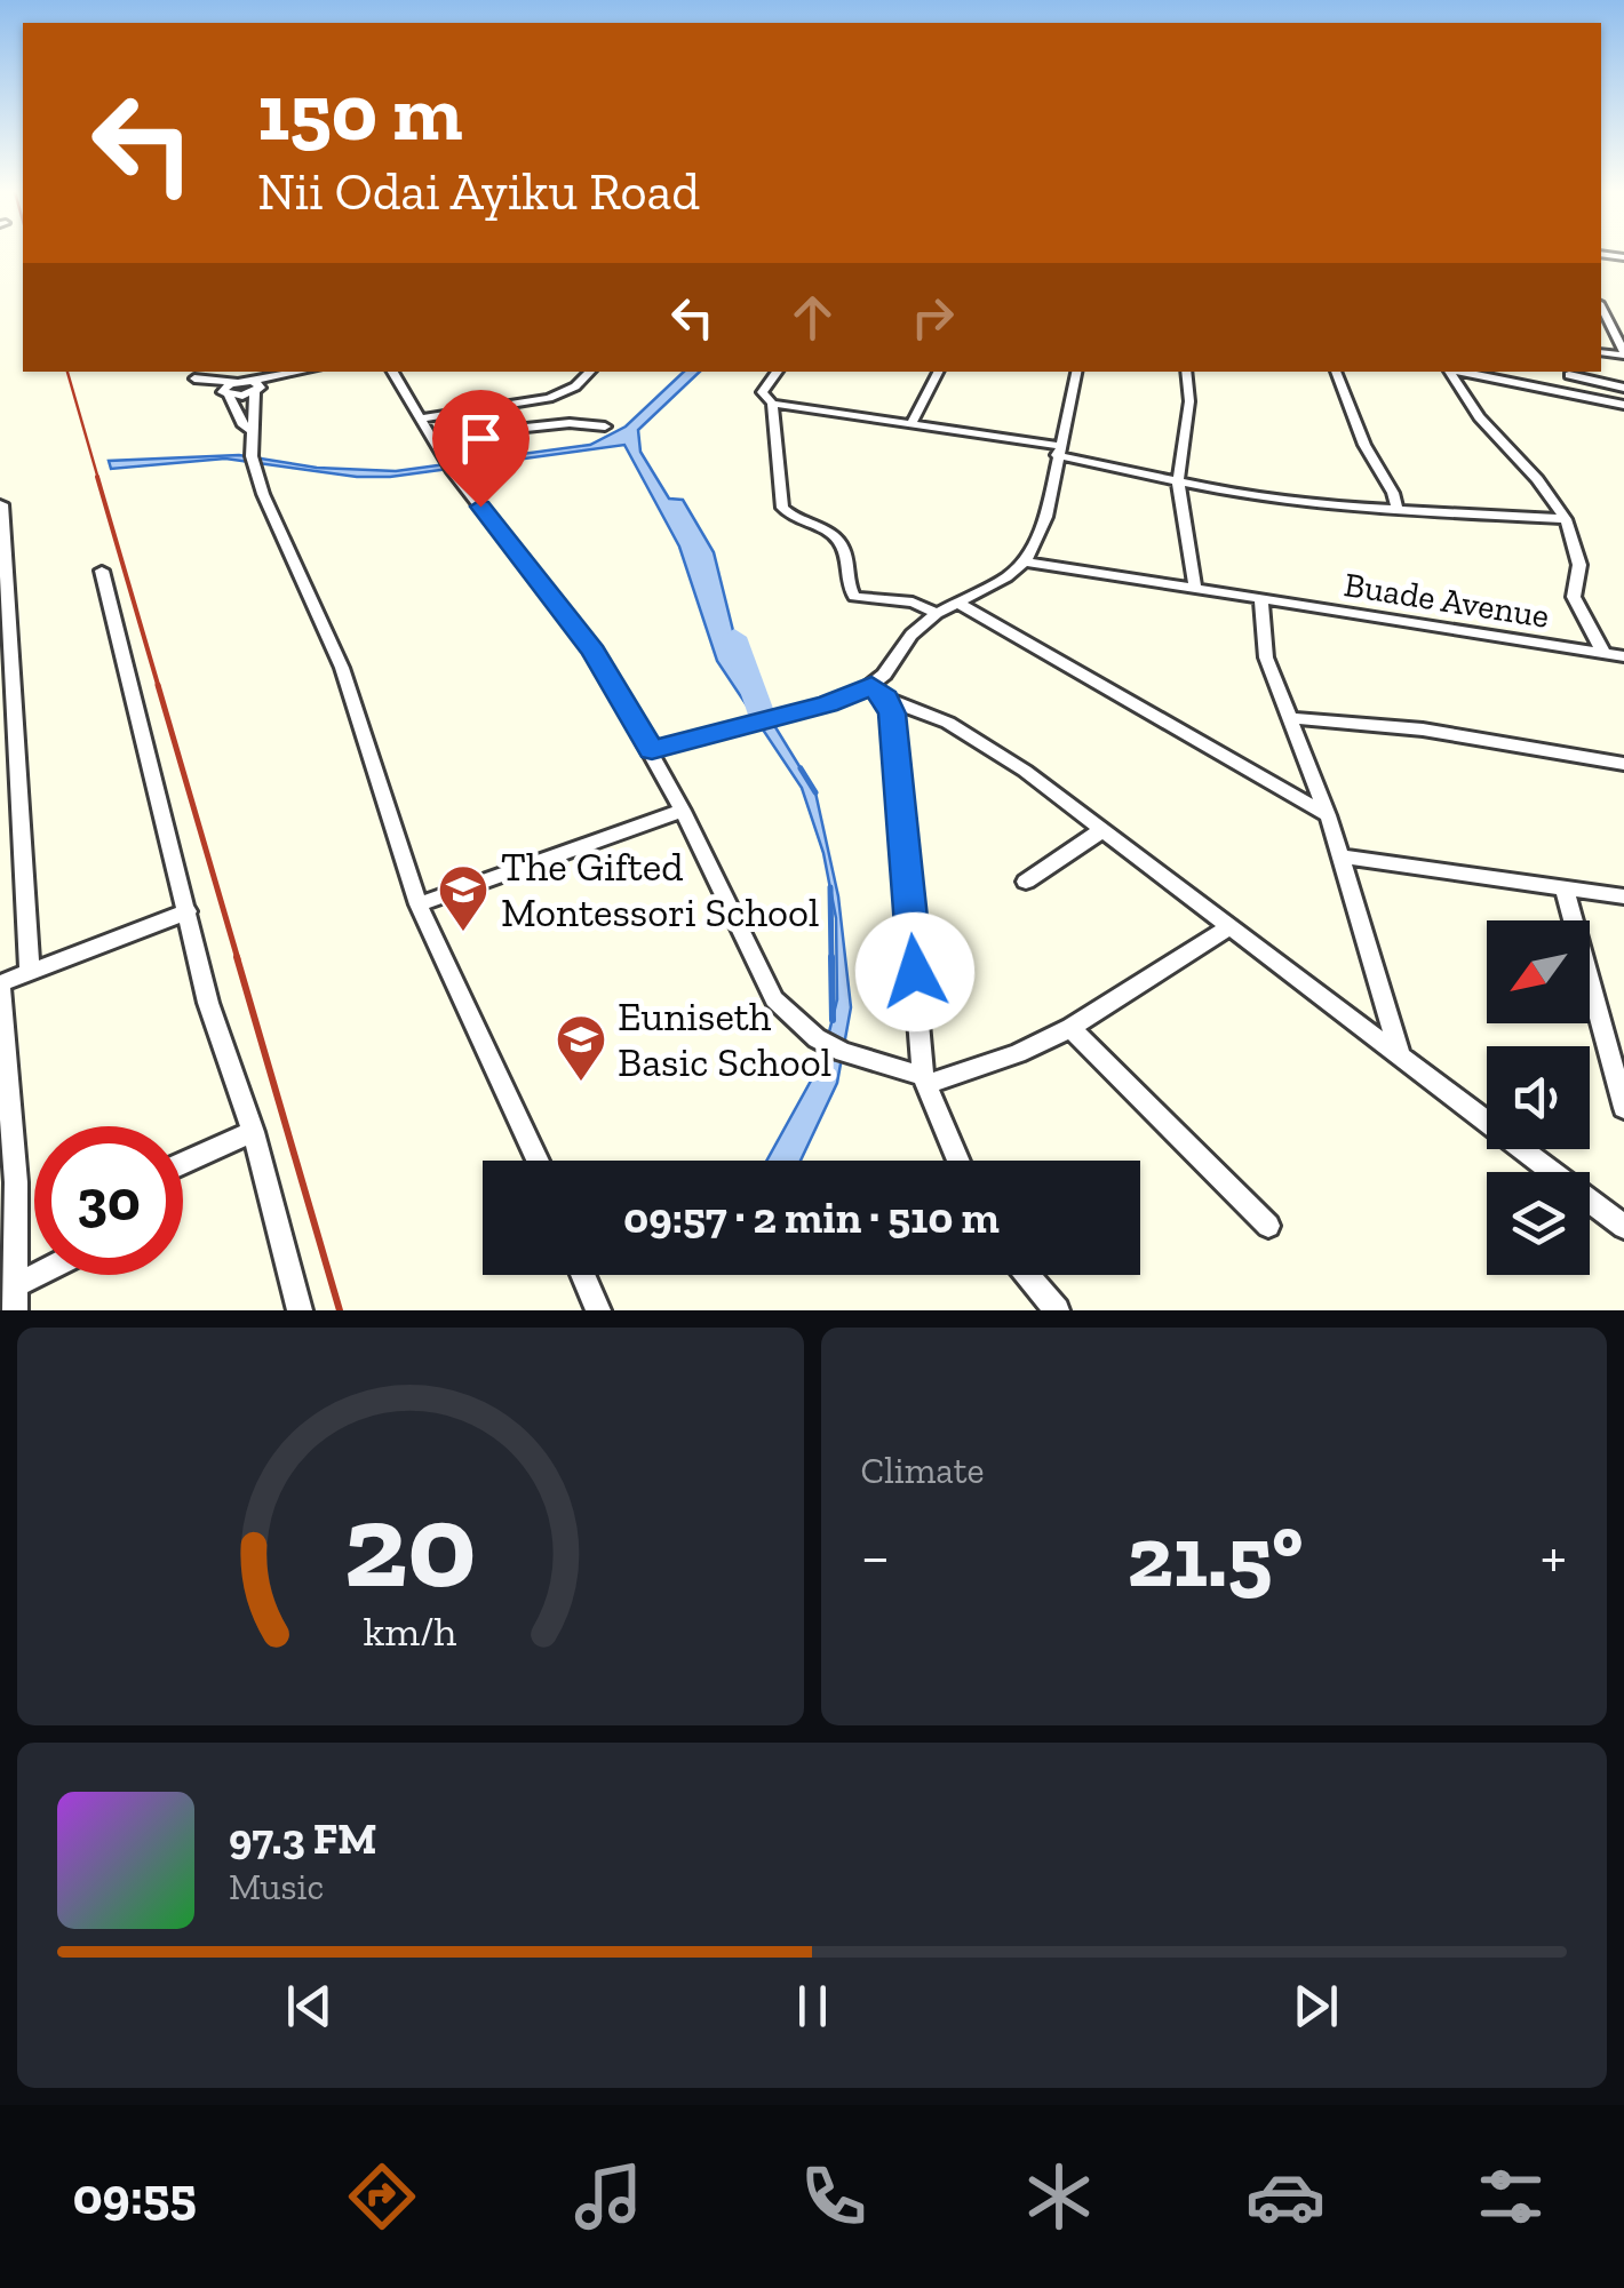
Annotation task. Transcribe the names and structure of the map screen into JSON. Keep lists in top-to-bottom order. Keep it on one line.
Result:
{"streets":{"street":["Buade Avenue"]},"places":{"school or university":["The Gifted Montessori School","Euniseth Basic School"]},"north":"bottom left","page":{"turn":["150 m","Nii Odai Ayiku Road"],"limit":"30","trip":"09:57 · 2 min · 510 m","tile":"Climate","heat":["−","21.5°","+"],"song":["97.3 FM","Music"],"tabs":"09:55","gauge":["20","km/h"]}}
